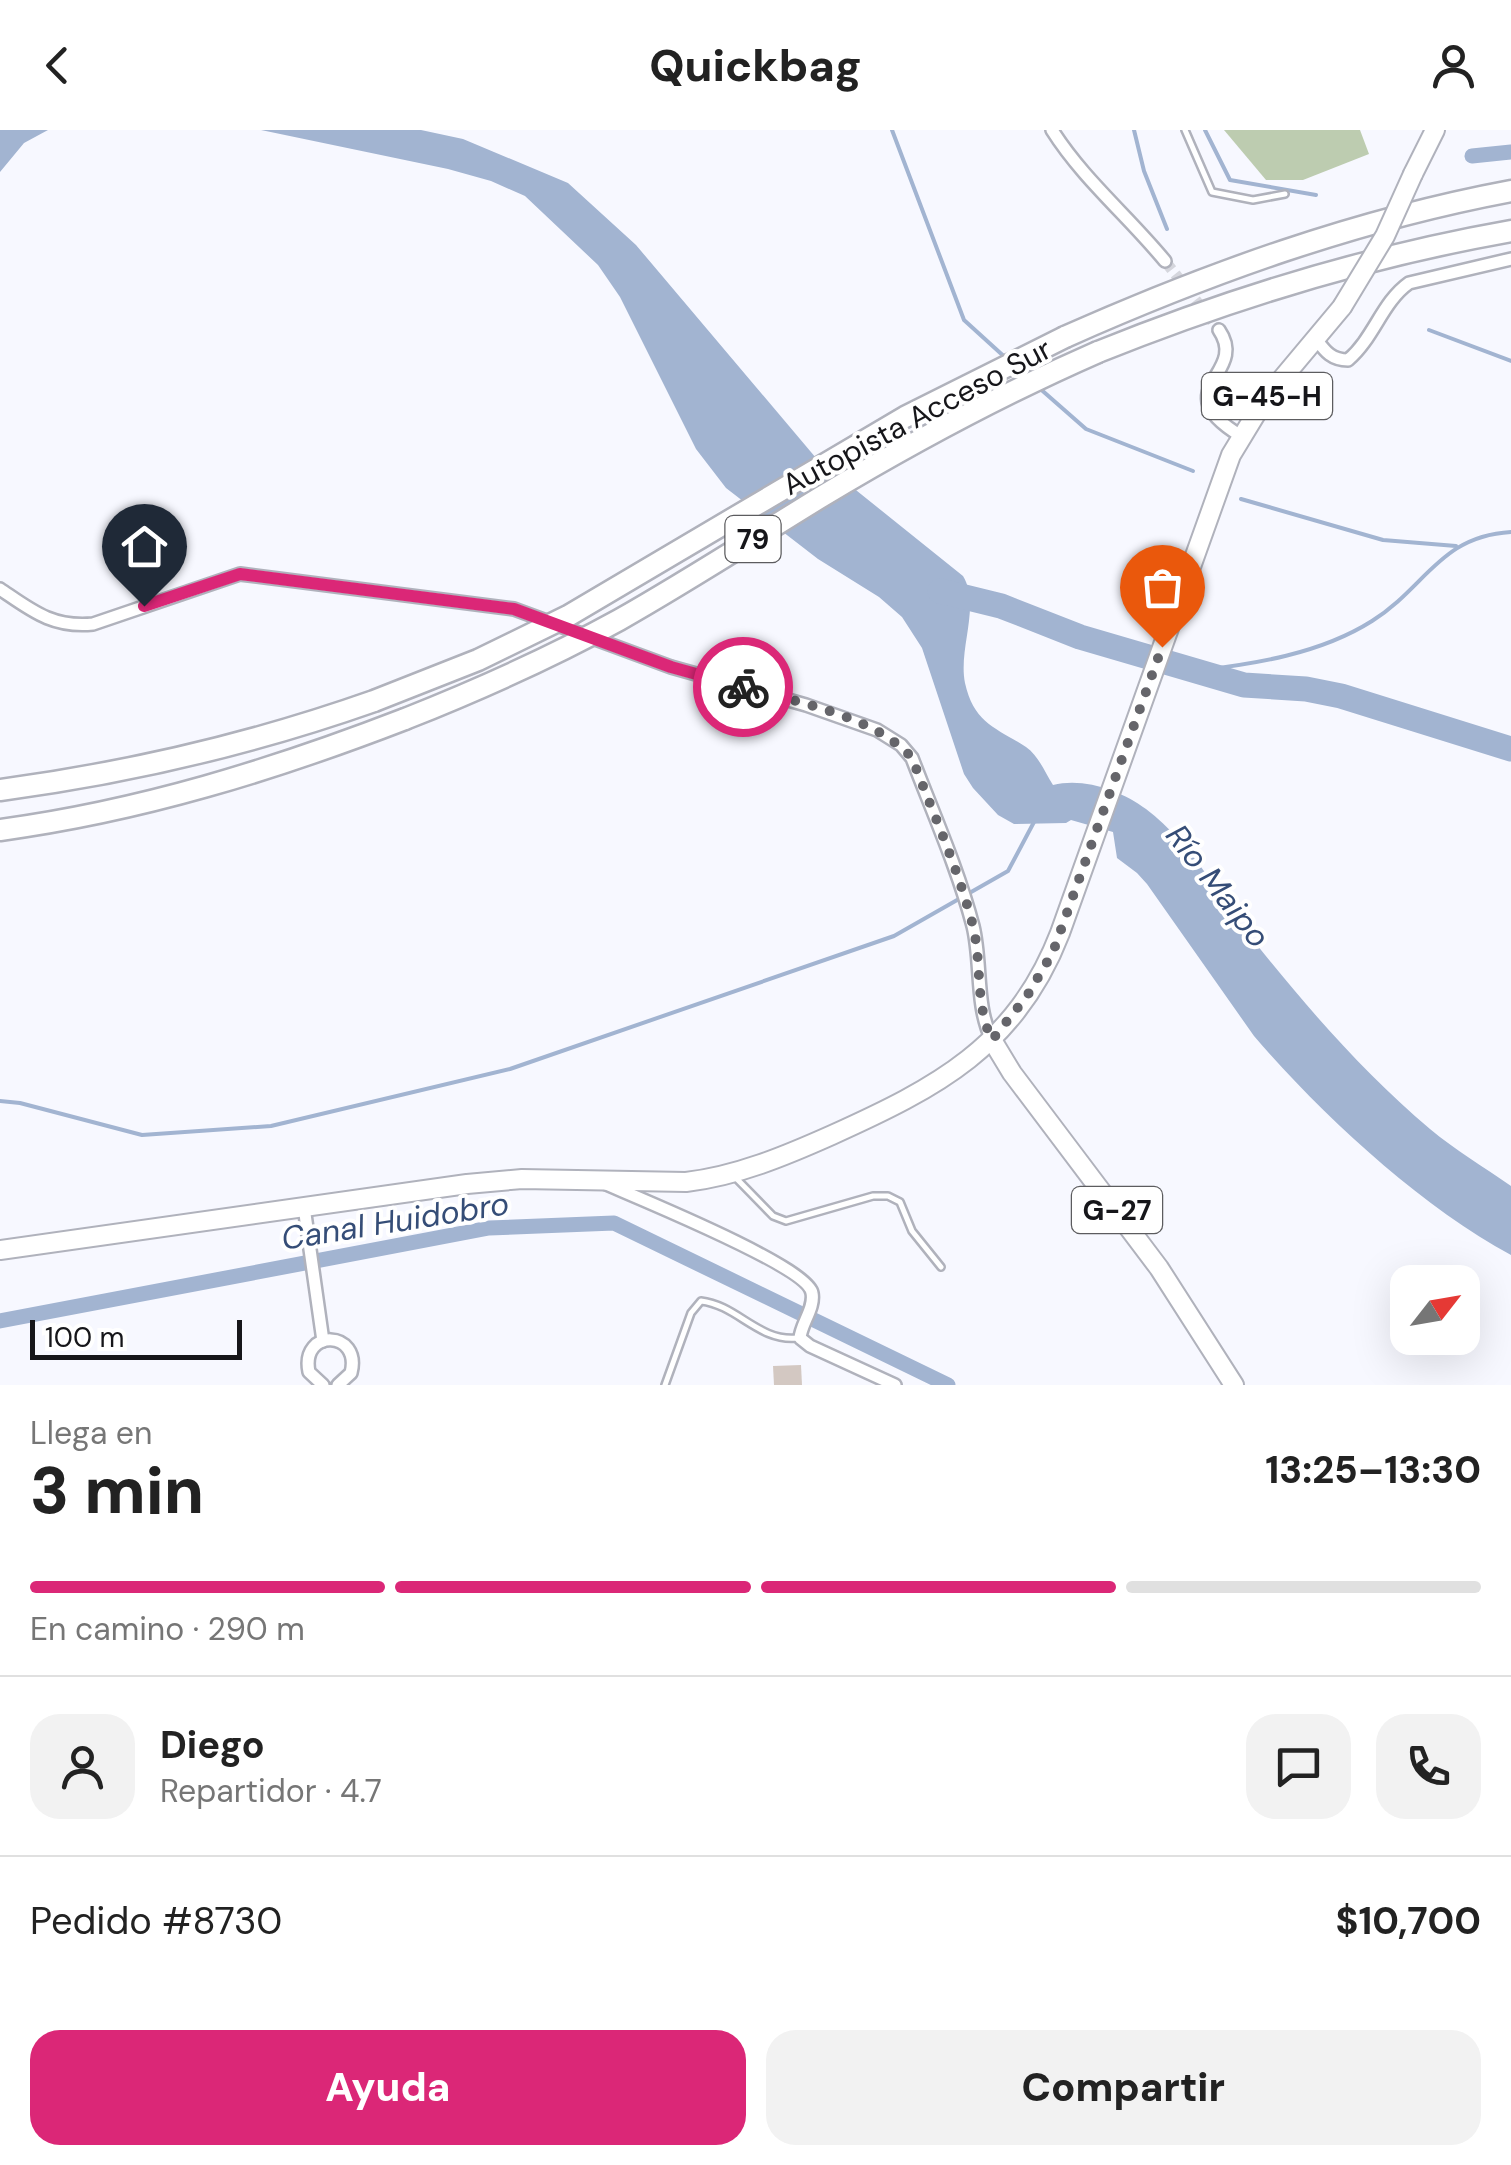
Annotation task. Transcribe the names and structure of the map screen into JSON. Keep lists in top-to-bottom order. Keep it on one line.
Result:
{"streets":{"highway":["Autopista Acceso Sur","79"],"main road":["G-45-H","G-27"]},"crossings":[["G-45-H","G-27"]],"water":["Río Maipo","Canal Huidobro"],"scale_bar":"100 m","north":"top right","page":{"header":"Quickbag","scale":"100 m","heading":["3 min","Llega en","13:25–13:30"],"panel":["Diego","Repartidor · 4.7","Pedido #8730","$10,700"],"bar":"En camino · 290 m","buttons":["Ayuda","Compartir"]}}
